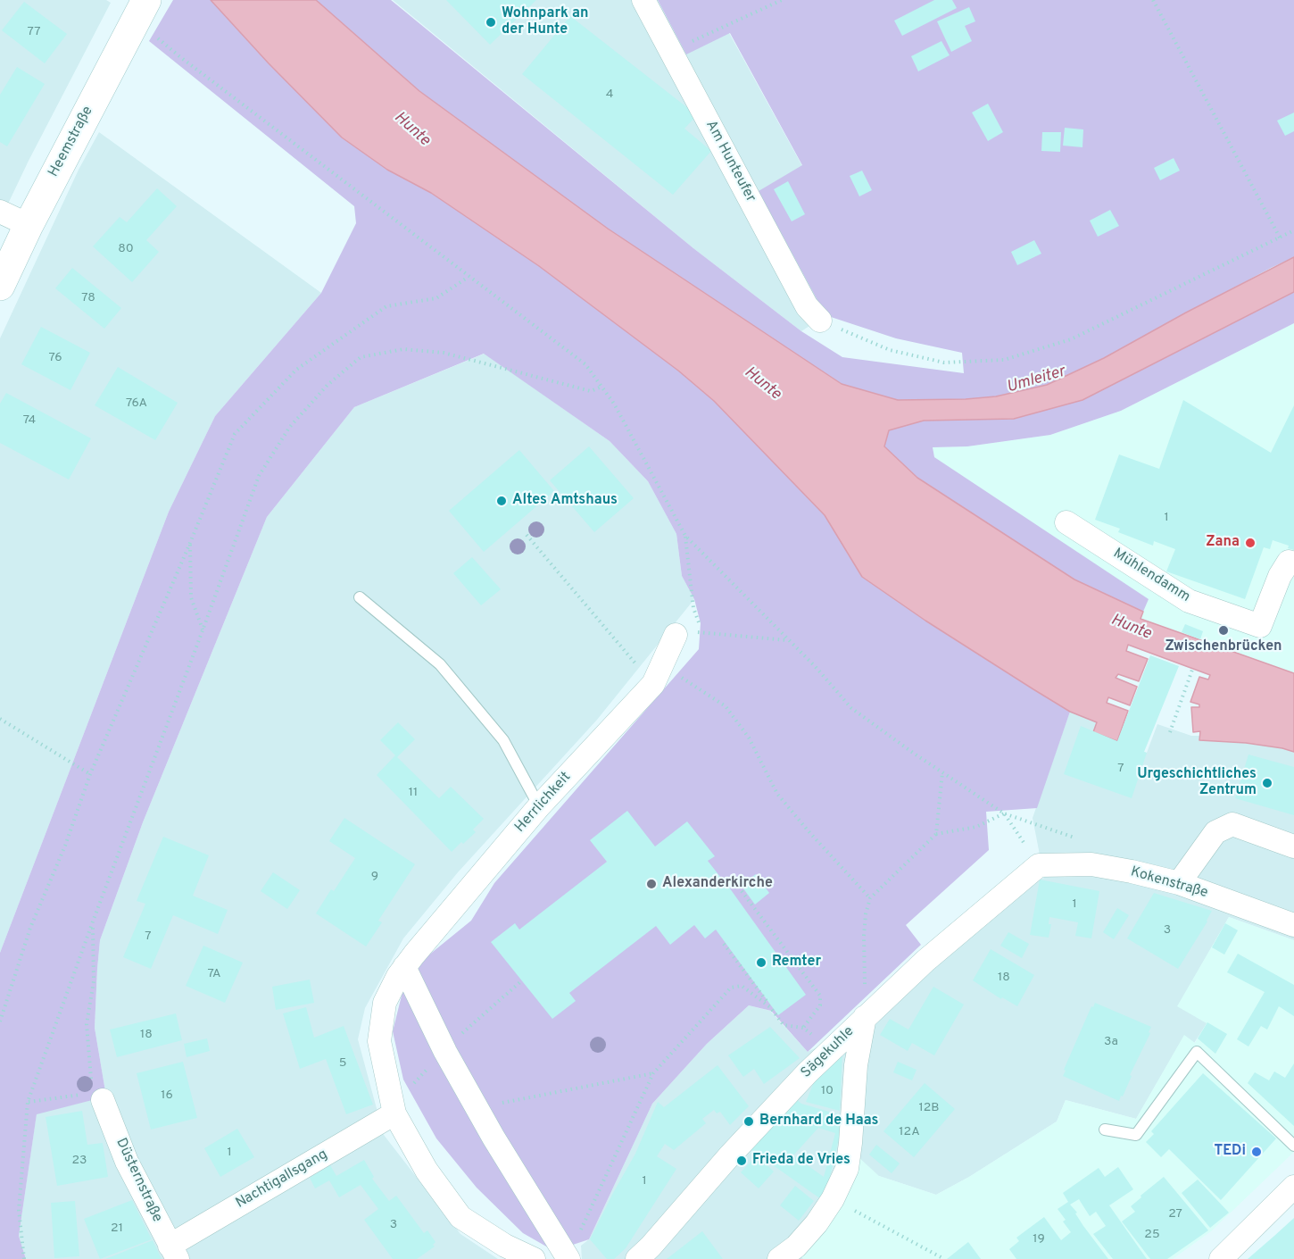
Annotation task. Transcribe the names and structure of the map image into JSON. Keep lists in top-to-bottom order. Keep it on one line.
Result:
{"streets":{"street":["Heemstraße","Am Hunteufer","Mühlendamm","Herrlichkeit","Kokenstraße","Sägekuhle","Nachtigallsgang","Düsternstraße"]},"crossings":[["Herrlichkeit","Nachtigallsgang"],["Kokenstraße","Sägekuhle"],["Nachtigallsgang","Düsternstraße"]],"water":["Hunte","Umleiter"],"places":["Wohnpark an der Hunte","Altes Amtshaus","Zana","Zwischenbrücken","Urgeschichtliches Zentrum","Alexanderkirche","Remter","Bernhard de Haas","TEDi","Frieda de Vries"],"house_numbers":["77","4","80","78","76","76A","74","1","7","11","9","1","3","7","7A","18","18","3a","5","10","16","12B","12A","1","23","1","27","3","21","25","19"]}
